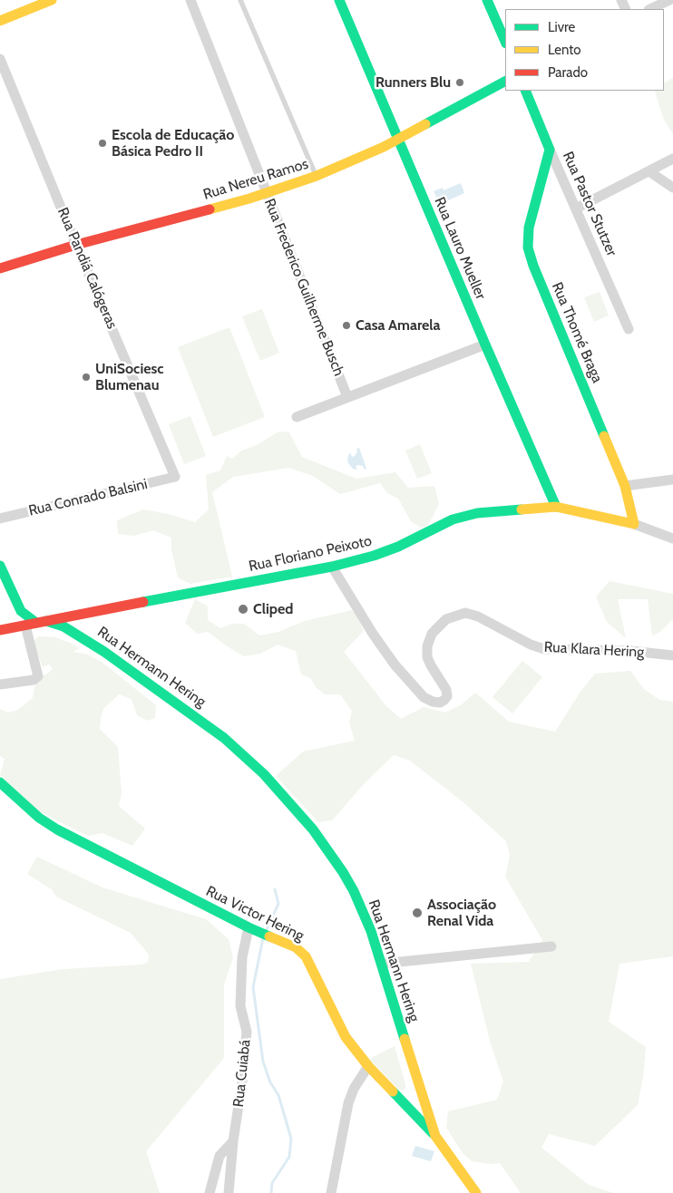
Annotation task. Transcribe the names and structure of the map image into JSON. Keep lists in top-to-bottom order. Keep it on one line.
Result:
{"streets":{"street":["Rua Nereu Ramos","Rua Pastor Stutzer","Rua Lauro Mueller","Rua Pandiá Calógeras","Rua Frederico Guilherme Busch","Rua Thomé Braga","Rua Conrado Balsini","Rua Floriano Peixoto","Rua Klara Hering","Rua Hermann Hering","Rua Victor Hering","Rua Cuiabá"]},"crossings":[["Rua Nereu Ramos","Rua Lauro Mueller"],["Rua Nereu Ramos","Rua Pandiá Calógeras"],["Rua Nereu Ramos","Rua Frederico Guilherme Busch"],["Rua Pastor Stutzer","Rua Thomé Braga"],["Rua Lauro Mueller","Rua Floriano Peixoto"],["Rua Pandiá Calógeras","Rua Conrado Balsini"],["Rua Thomé Braga","Rua Floriano Peixoto"],["Rua Floriano Peixoto","Rua Klara Hering"],["Rua Floriano Peixoto","Rua Hermann Hering"],["Rua Hermann Hering","Rua Victor Hering"],["Rua Victor Hering","Rua Cuiabá"]],"places":["Runners Blu","Escola de Educação Básica Pedro II","Casa Amarela","UniSociesc Blumenau","Cliped","Associação Renal Vida"],"legend":["Livre","Lento","Parado"]}
